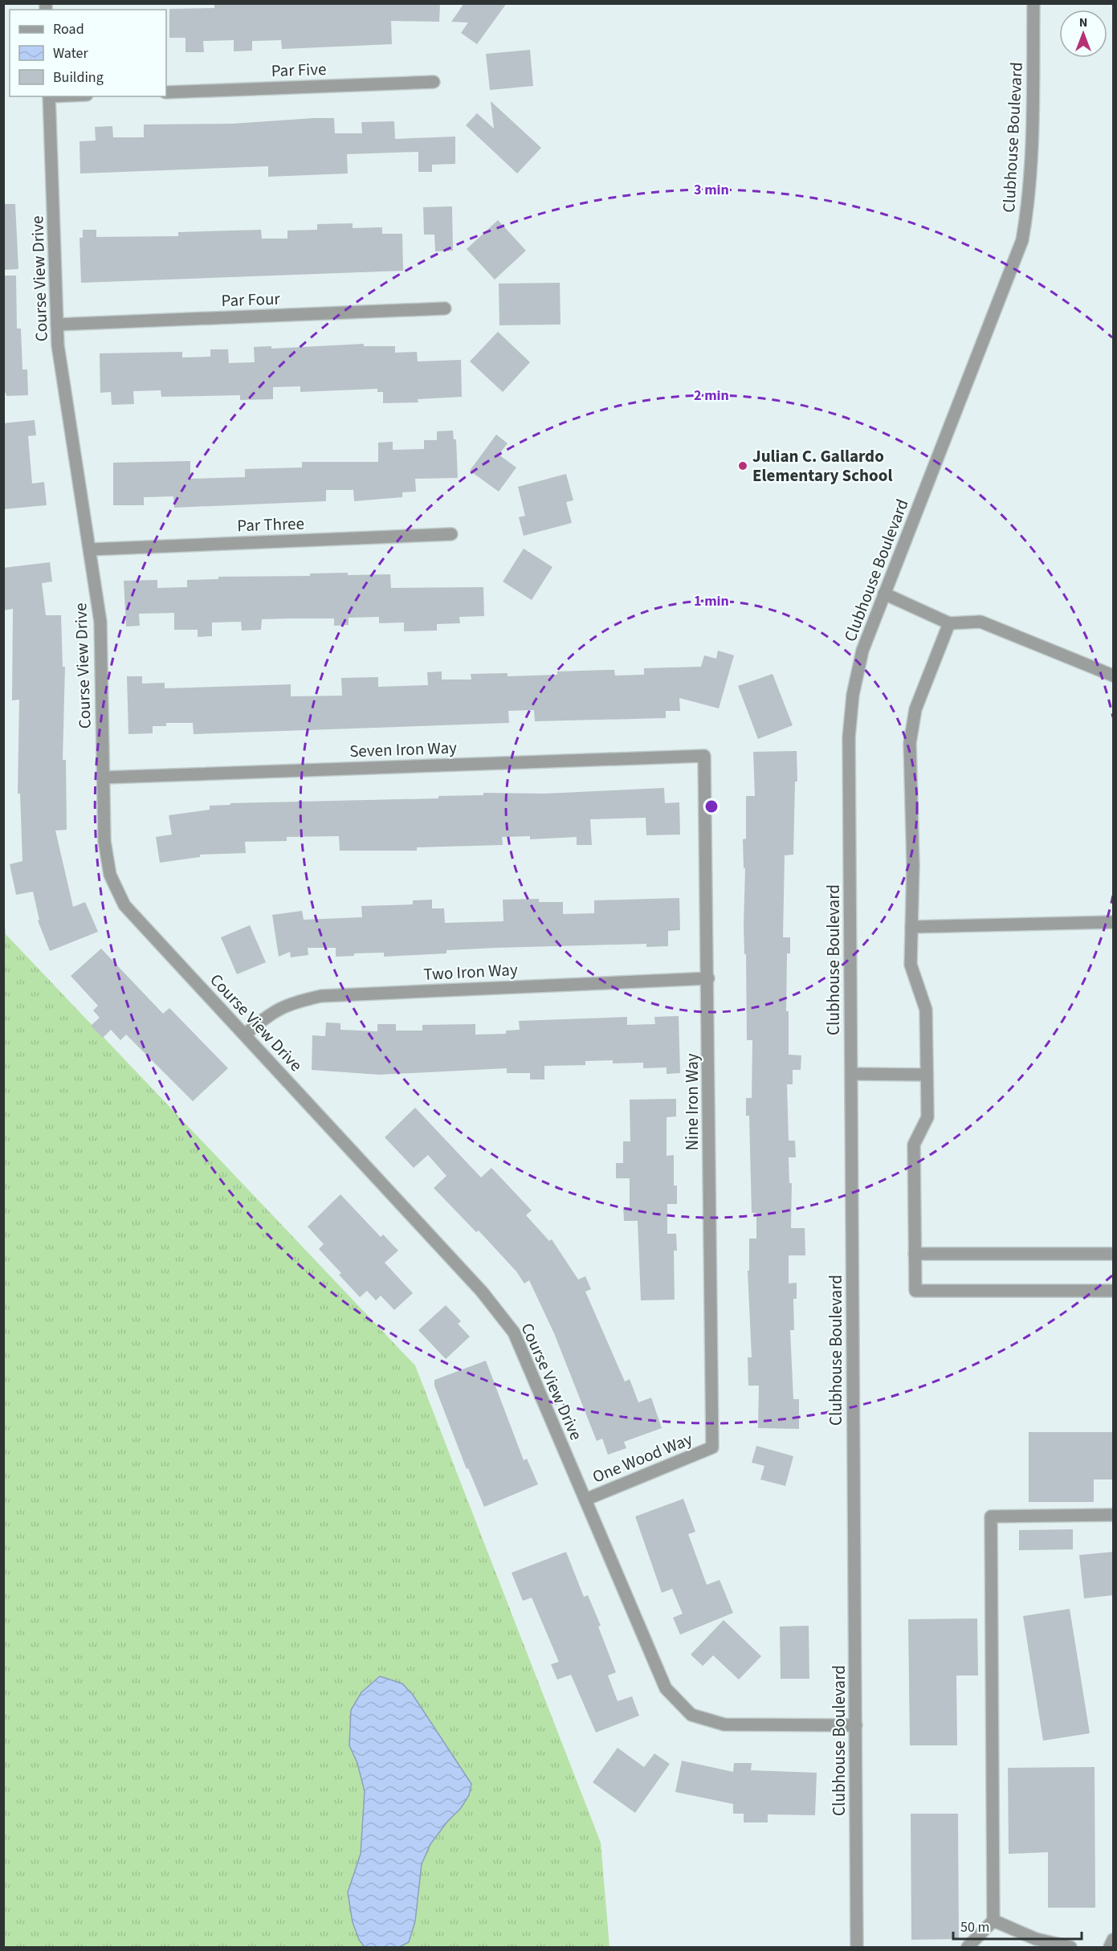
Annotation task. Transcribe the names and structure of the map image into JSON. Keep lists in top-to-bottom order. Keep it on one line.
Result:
{"streets":{"street":["Par Five","Clubhouse Boulevard","Course View Drive","Par Four","Par Three","Seven Iron Way","Two Iron Way","Nine Iron Way","One Wood Way"]},"crossings":[["Clubhouse Boulevard","Course View Drive"],["Course View Drive","Par Four"],["Course View Drive","Par Three"],["Course View Drive","Seven Iron Way"],["Course View Drive","Two Iron Way"],["Course View Drive","One Wood Way"],["Seven Iron Way","Nine Iron Way"],["Two Iron Way","Nine Iron Way"],["Nine Iron Way","One Wood Way"]],"places":["Julian C. Gallardo Elementary School"],"legend":["Road","Water","Building"],"scale_bar":"50 m","north":"top","rings":["3 min","2 min","1 min"]}
